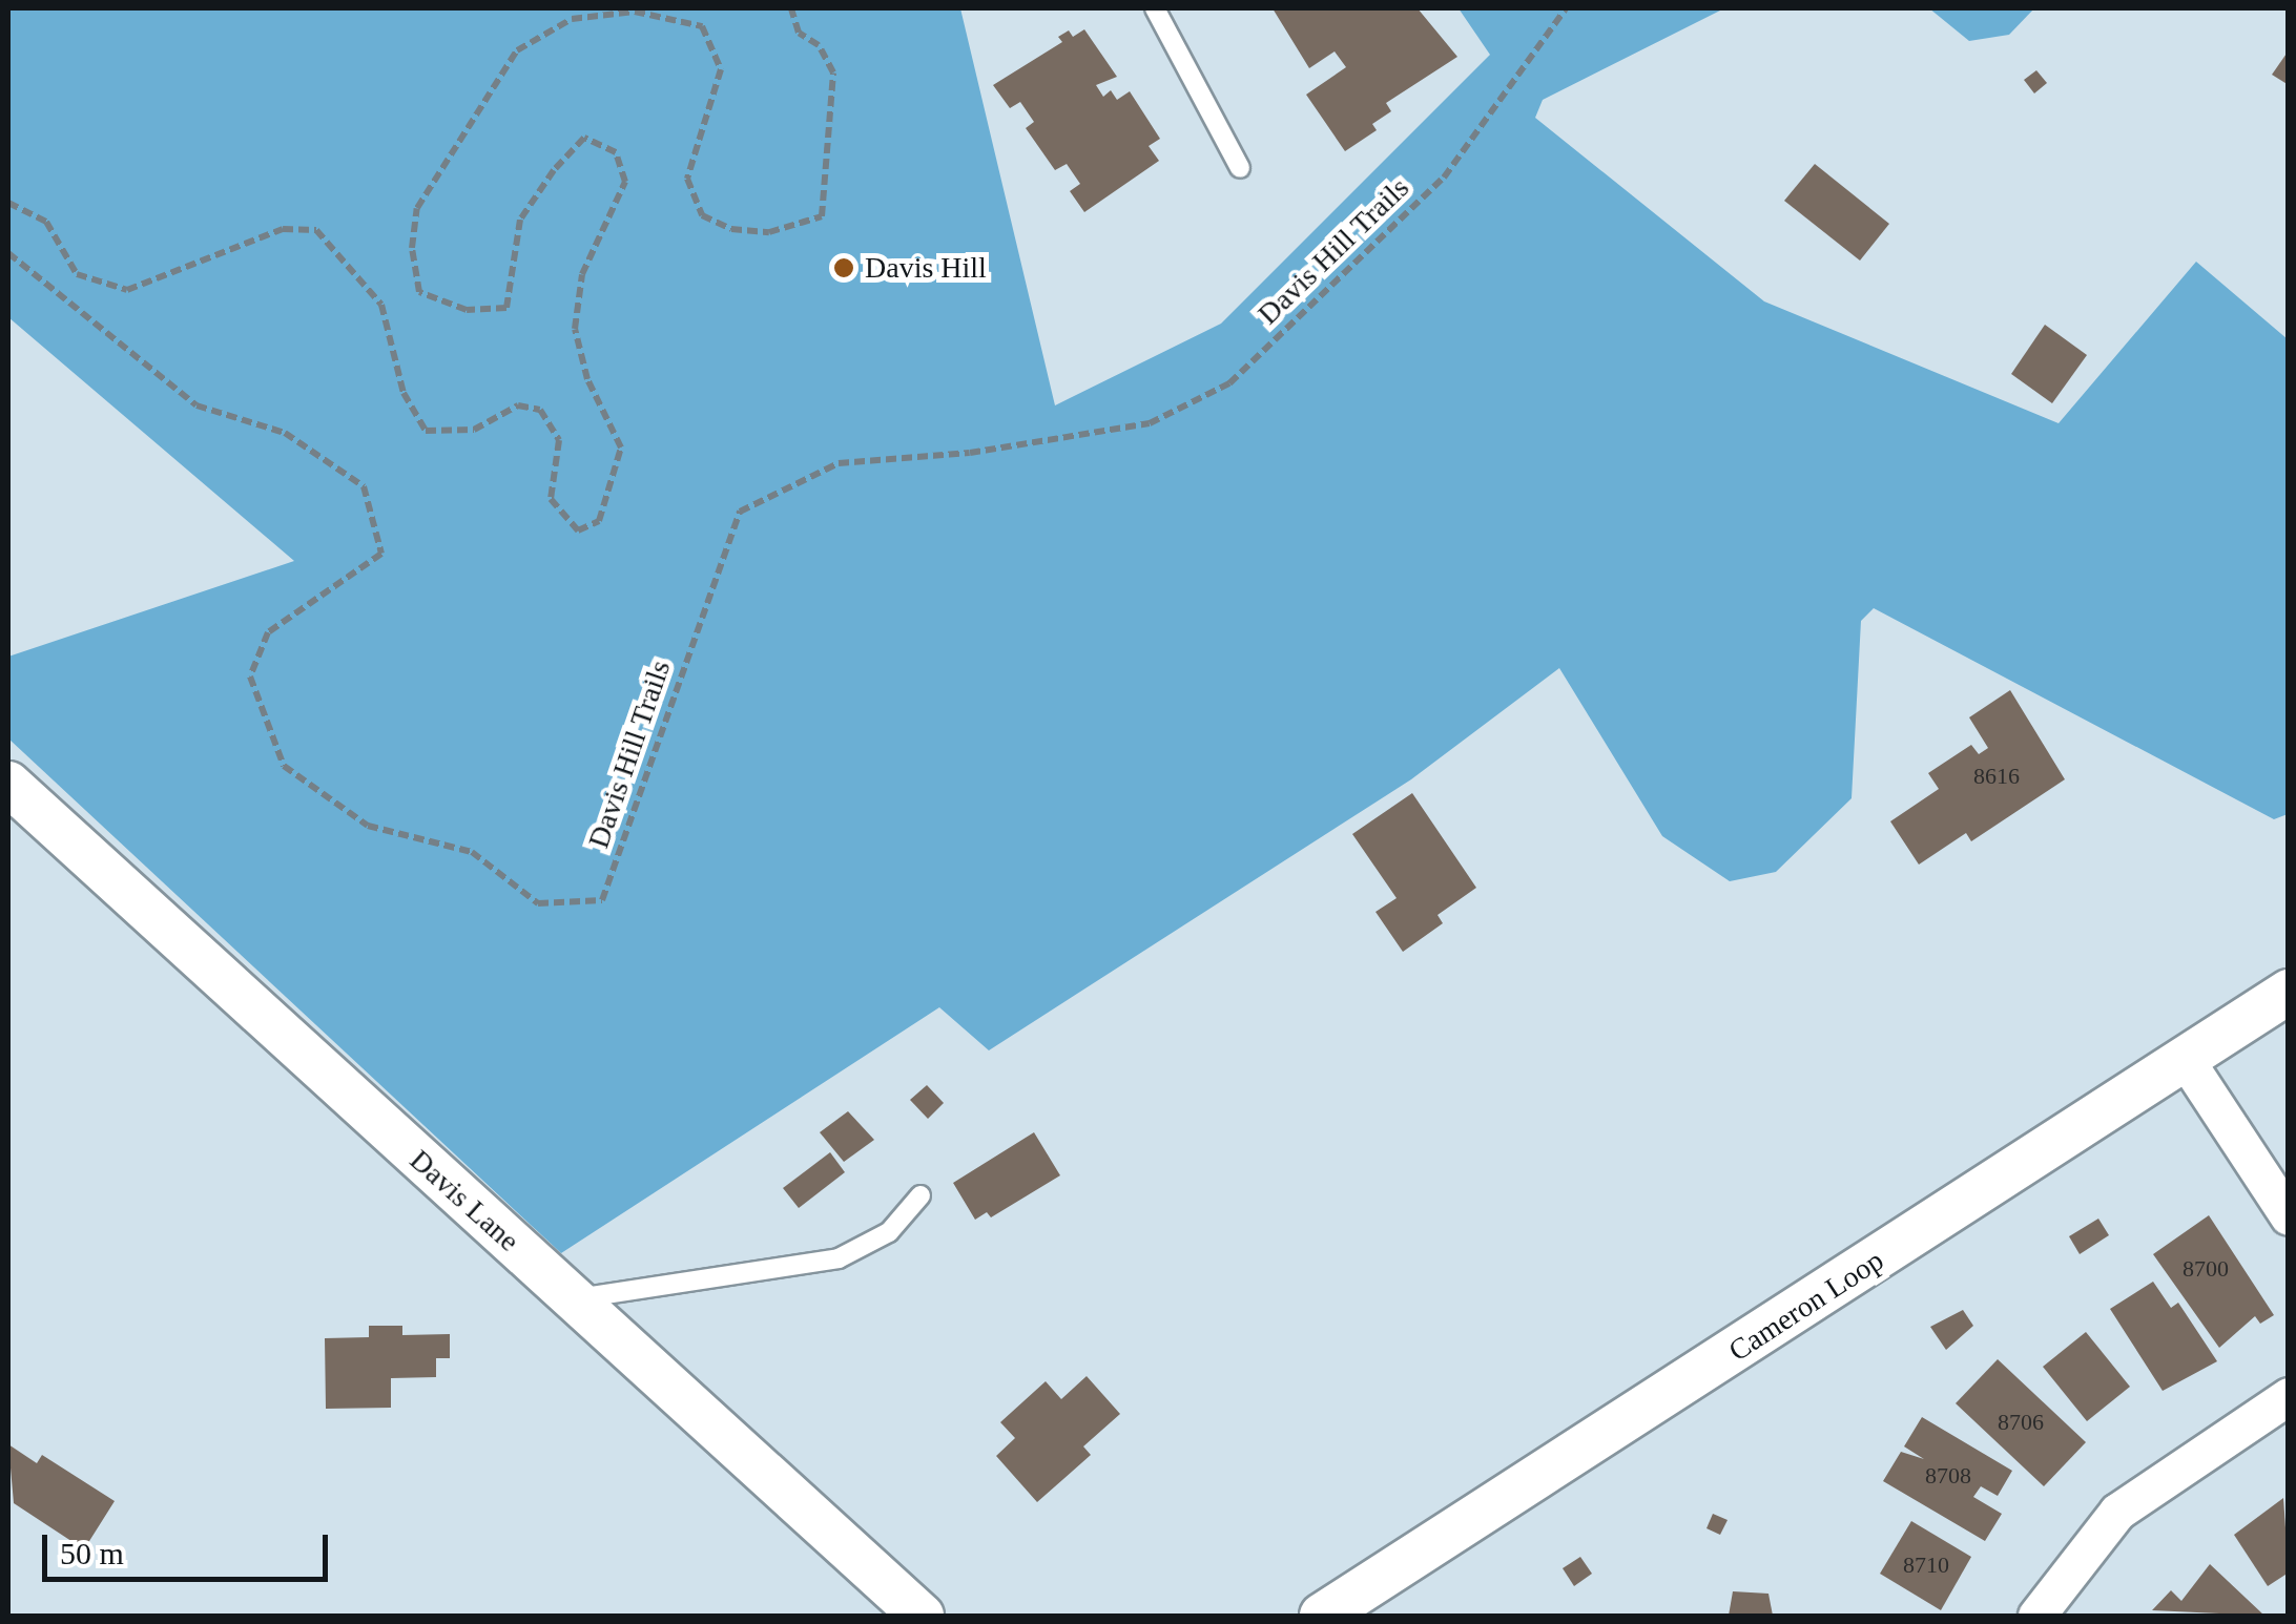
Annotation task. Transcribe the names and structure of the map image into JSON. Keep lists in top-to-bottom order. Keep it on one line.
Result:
{"streets":{"street":["Davis Lane","Cameron Loop"],"path":["Davis Hill Trails"]},"places":["Davis Hill"],"house_numbers":["8616","8700","8706","8708","8710"],"scale_bar":"50 m"}
